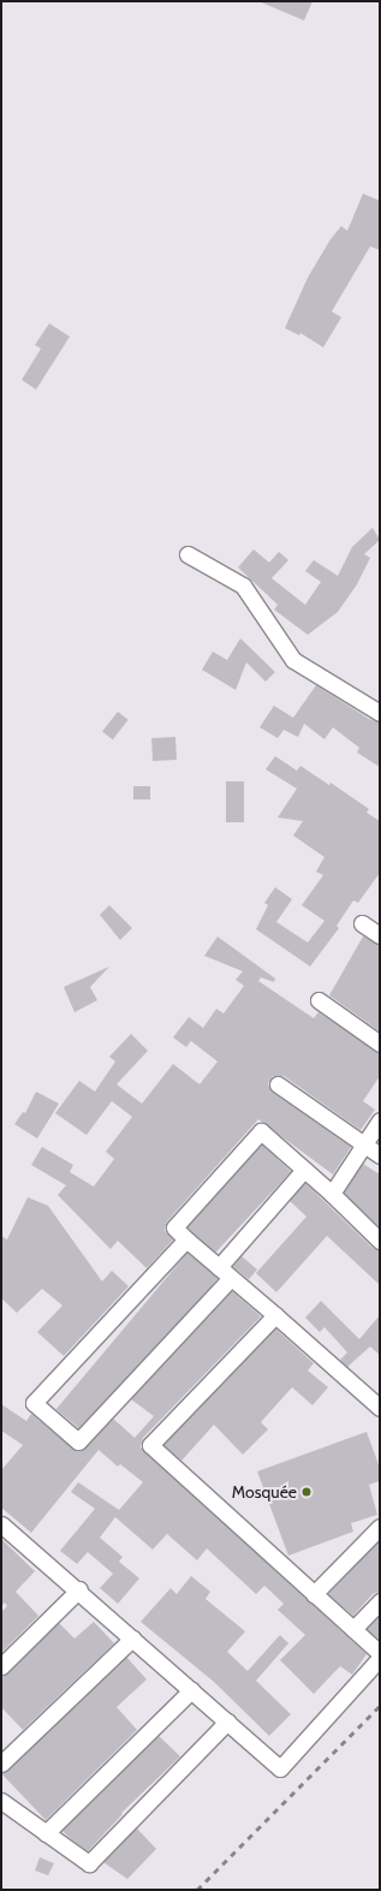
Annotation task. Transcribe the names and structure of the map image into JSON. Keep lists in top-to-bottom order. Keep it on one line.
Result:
{"places":["Mosquée"]}
